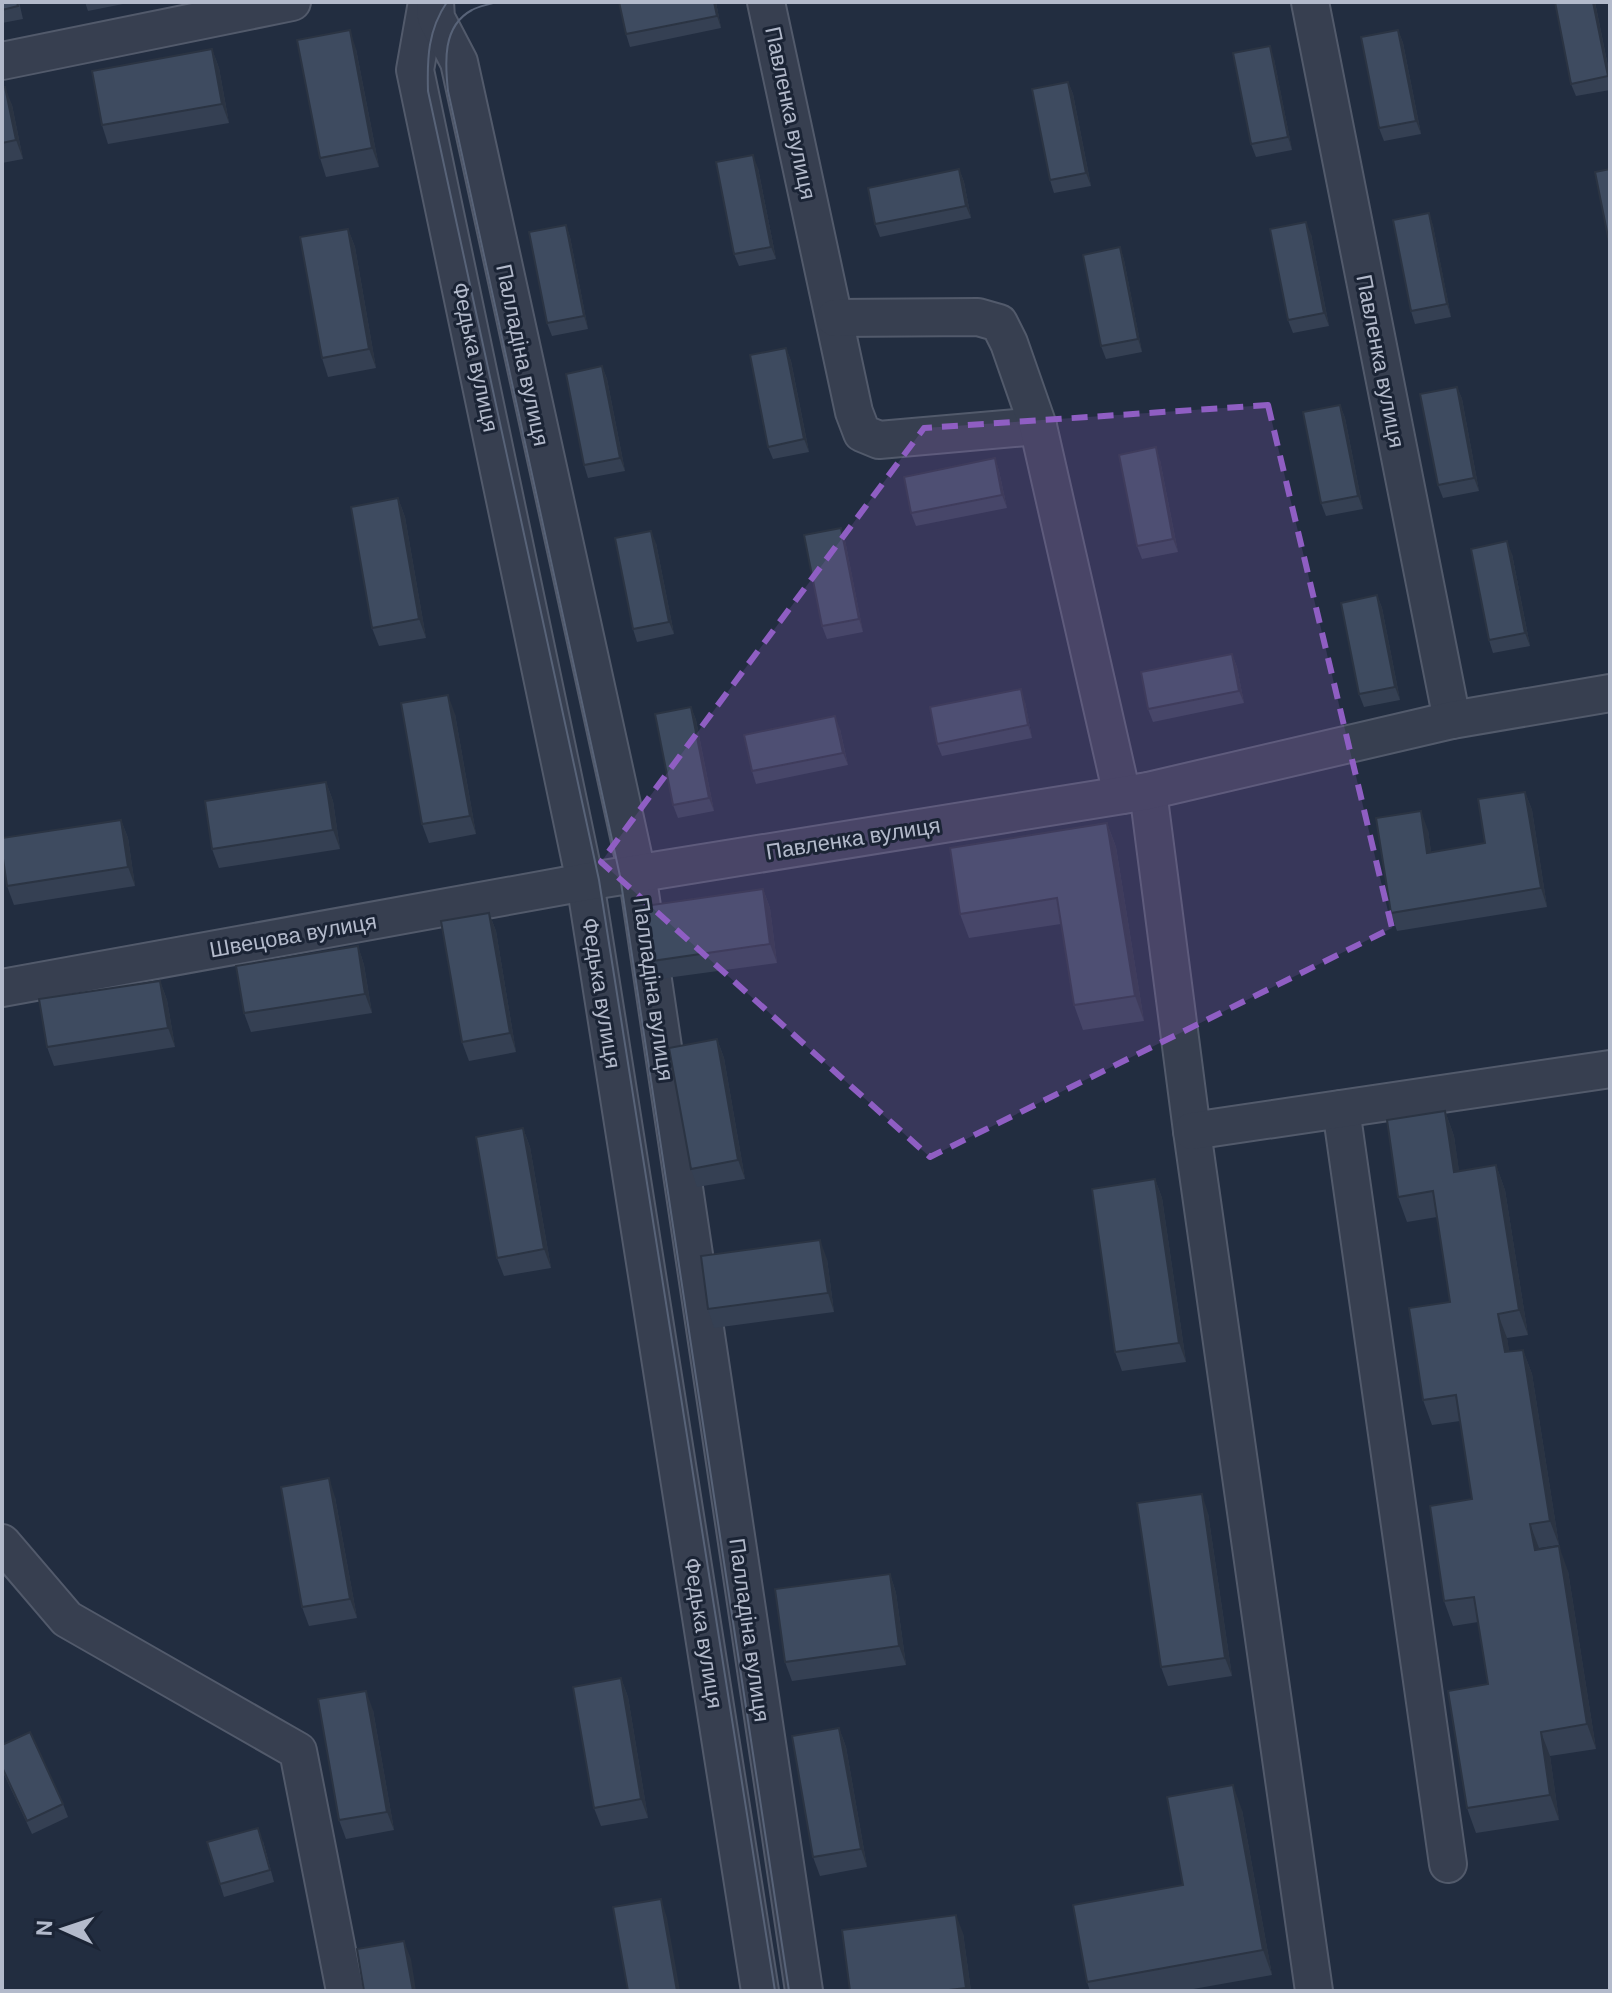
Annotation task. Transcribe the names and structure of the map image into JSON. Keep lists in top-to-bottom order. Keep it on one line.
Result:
{"streets":{"street":["Павленка вулиця","Палладіна вулиця","Федька вулиця","Швецова вулиця"]},"crossings":[["Павленка вулиця","Палладіна вулиця"],["Павленка вулиця","Федька вулиця"],["Павленка вулиця","Швецова вулиця"],["Федька вулиця","Швецова вулиця"]],"north":"left"}
